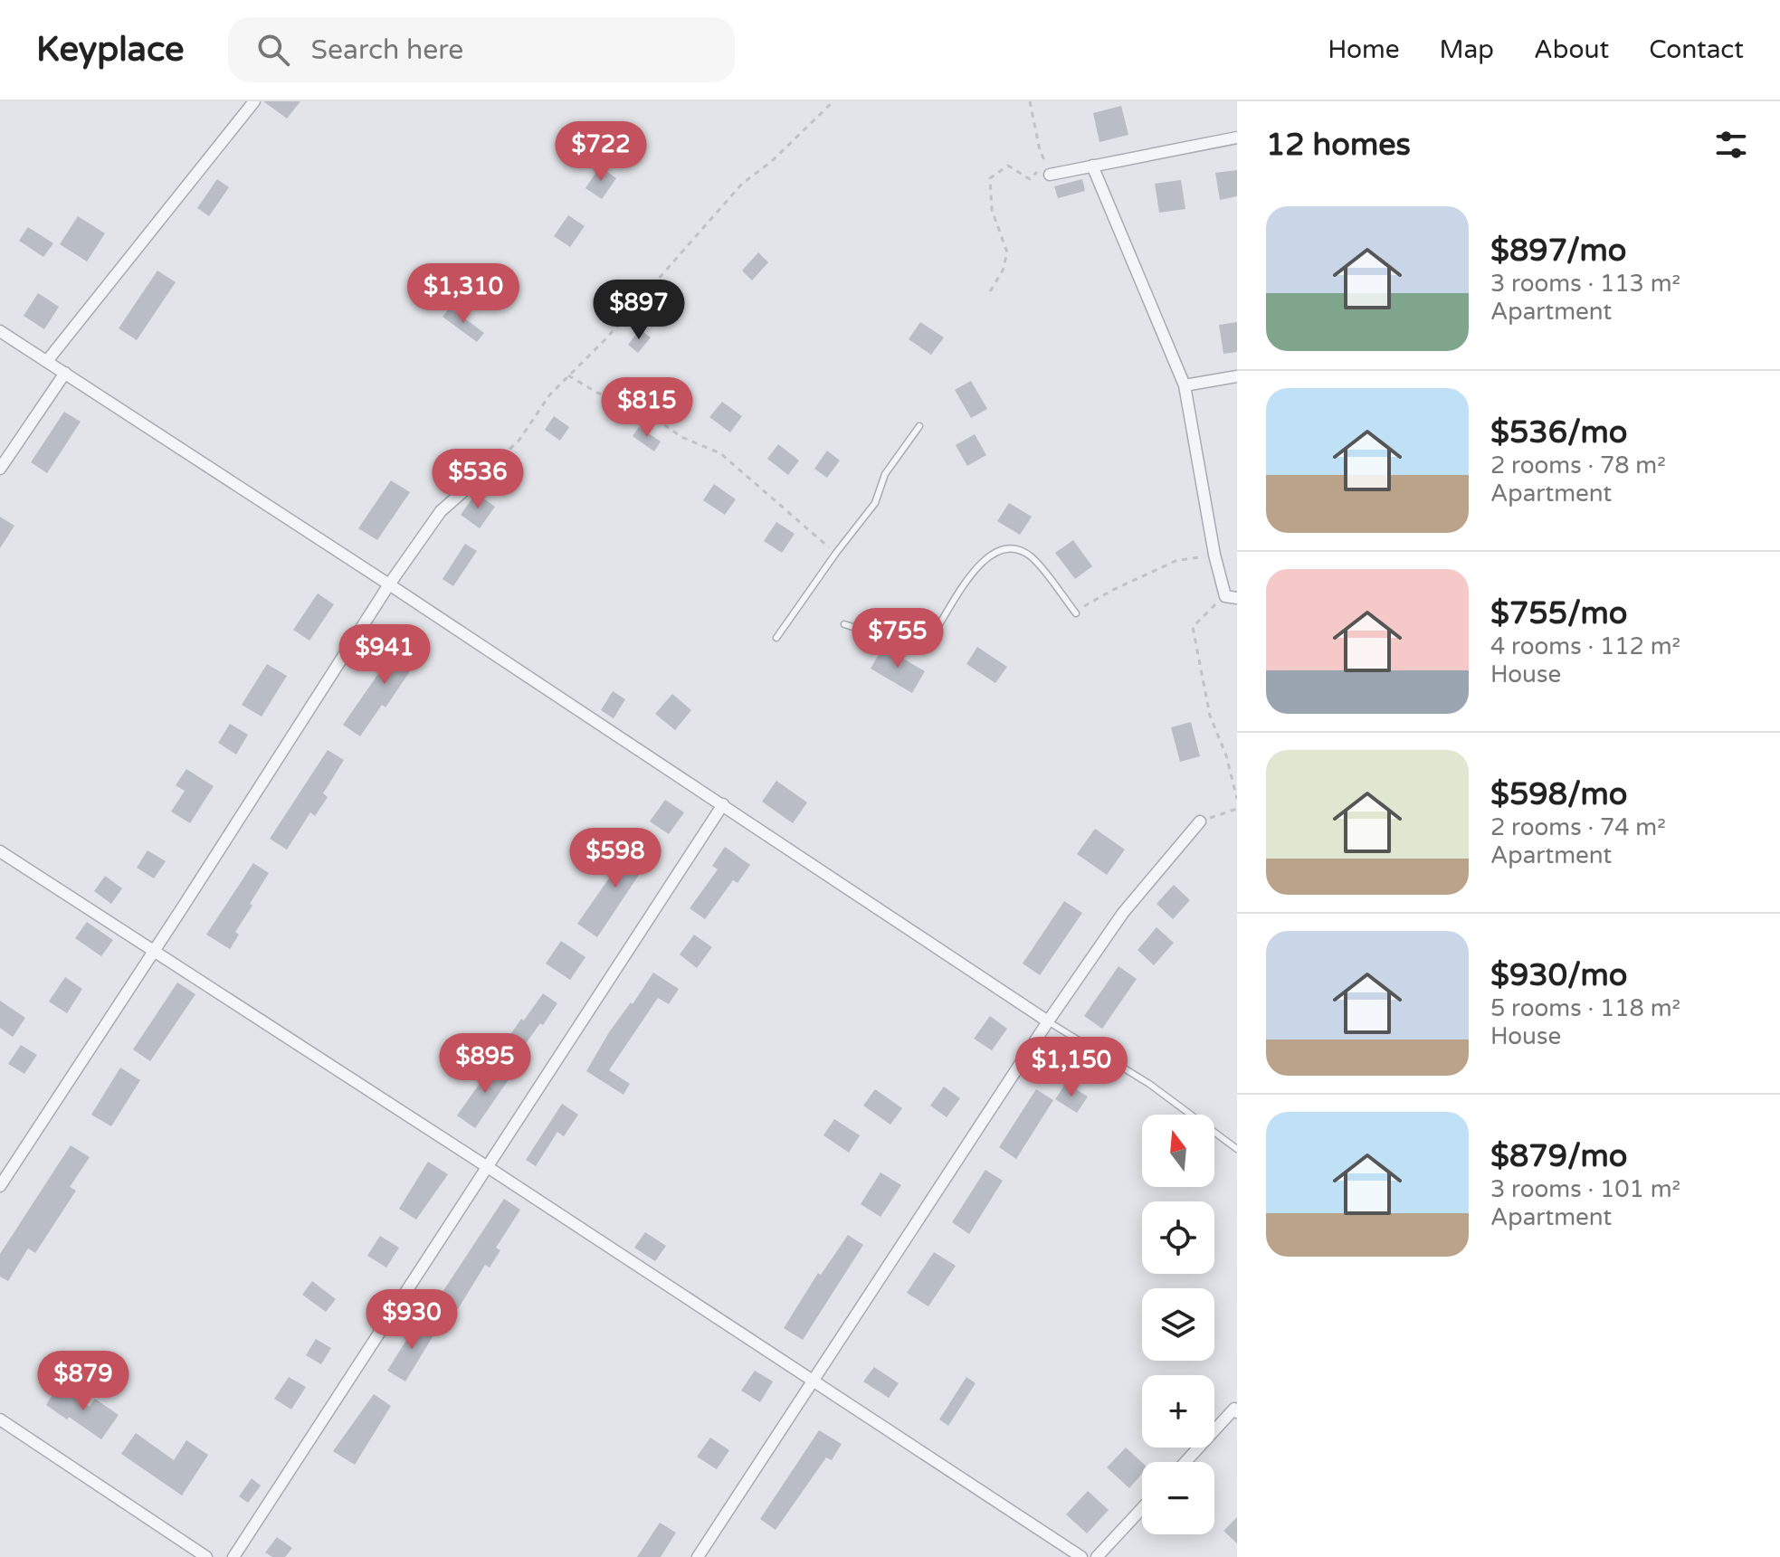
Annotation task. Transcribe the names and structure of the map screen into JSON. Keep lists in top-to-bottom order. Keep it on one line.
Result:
{"north":"top","page":{"header":"Keyplace","search":"Search here","nav":["Home","Map","About","Contact"],"heading":"12 homes","price":["$722","$1,310","$897","$815","$536","$755","$941","$598","$895","$1,150","$930","$879"],"list":[{"name":"$897/mo","note":"3 rooms · 113 m² · Apartment"},{"name":"$536/mo","note":"2 rooms · 78 m² · Apartment"},{"name":"$755/mo","note":"4 rooms · 112 m² · House"},{"name":"$598/mo","note":"2 rooms · 74 m² · Apartment"},{"name":"$930/mo","note":"5 rooms · 118 m² · House"},{"name":"$879/mo","note":"3 rooms · 101 m² · Apartment"}],"map_buttons":["+","−"]}}
